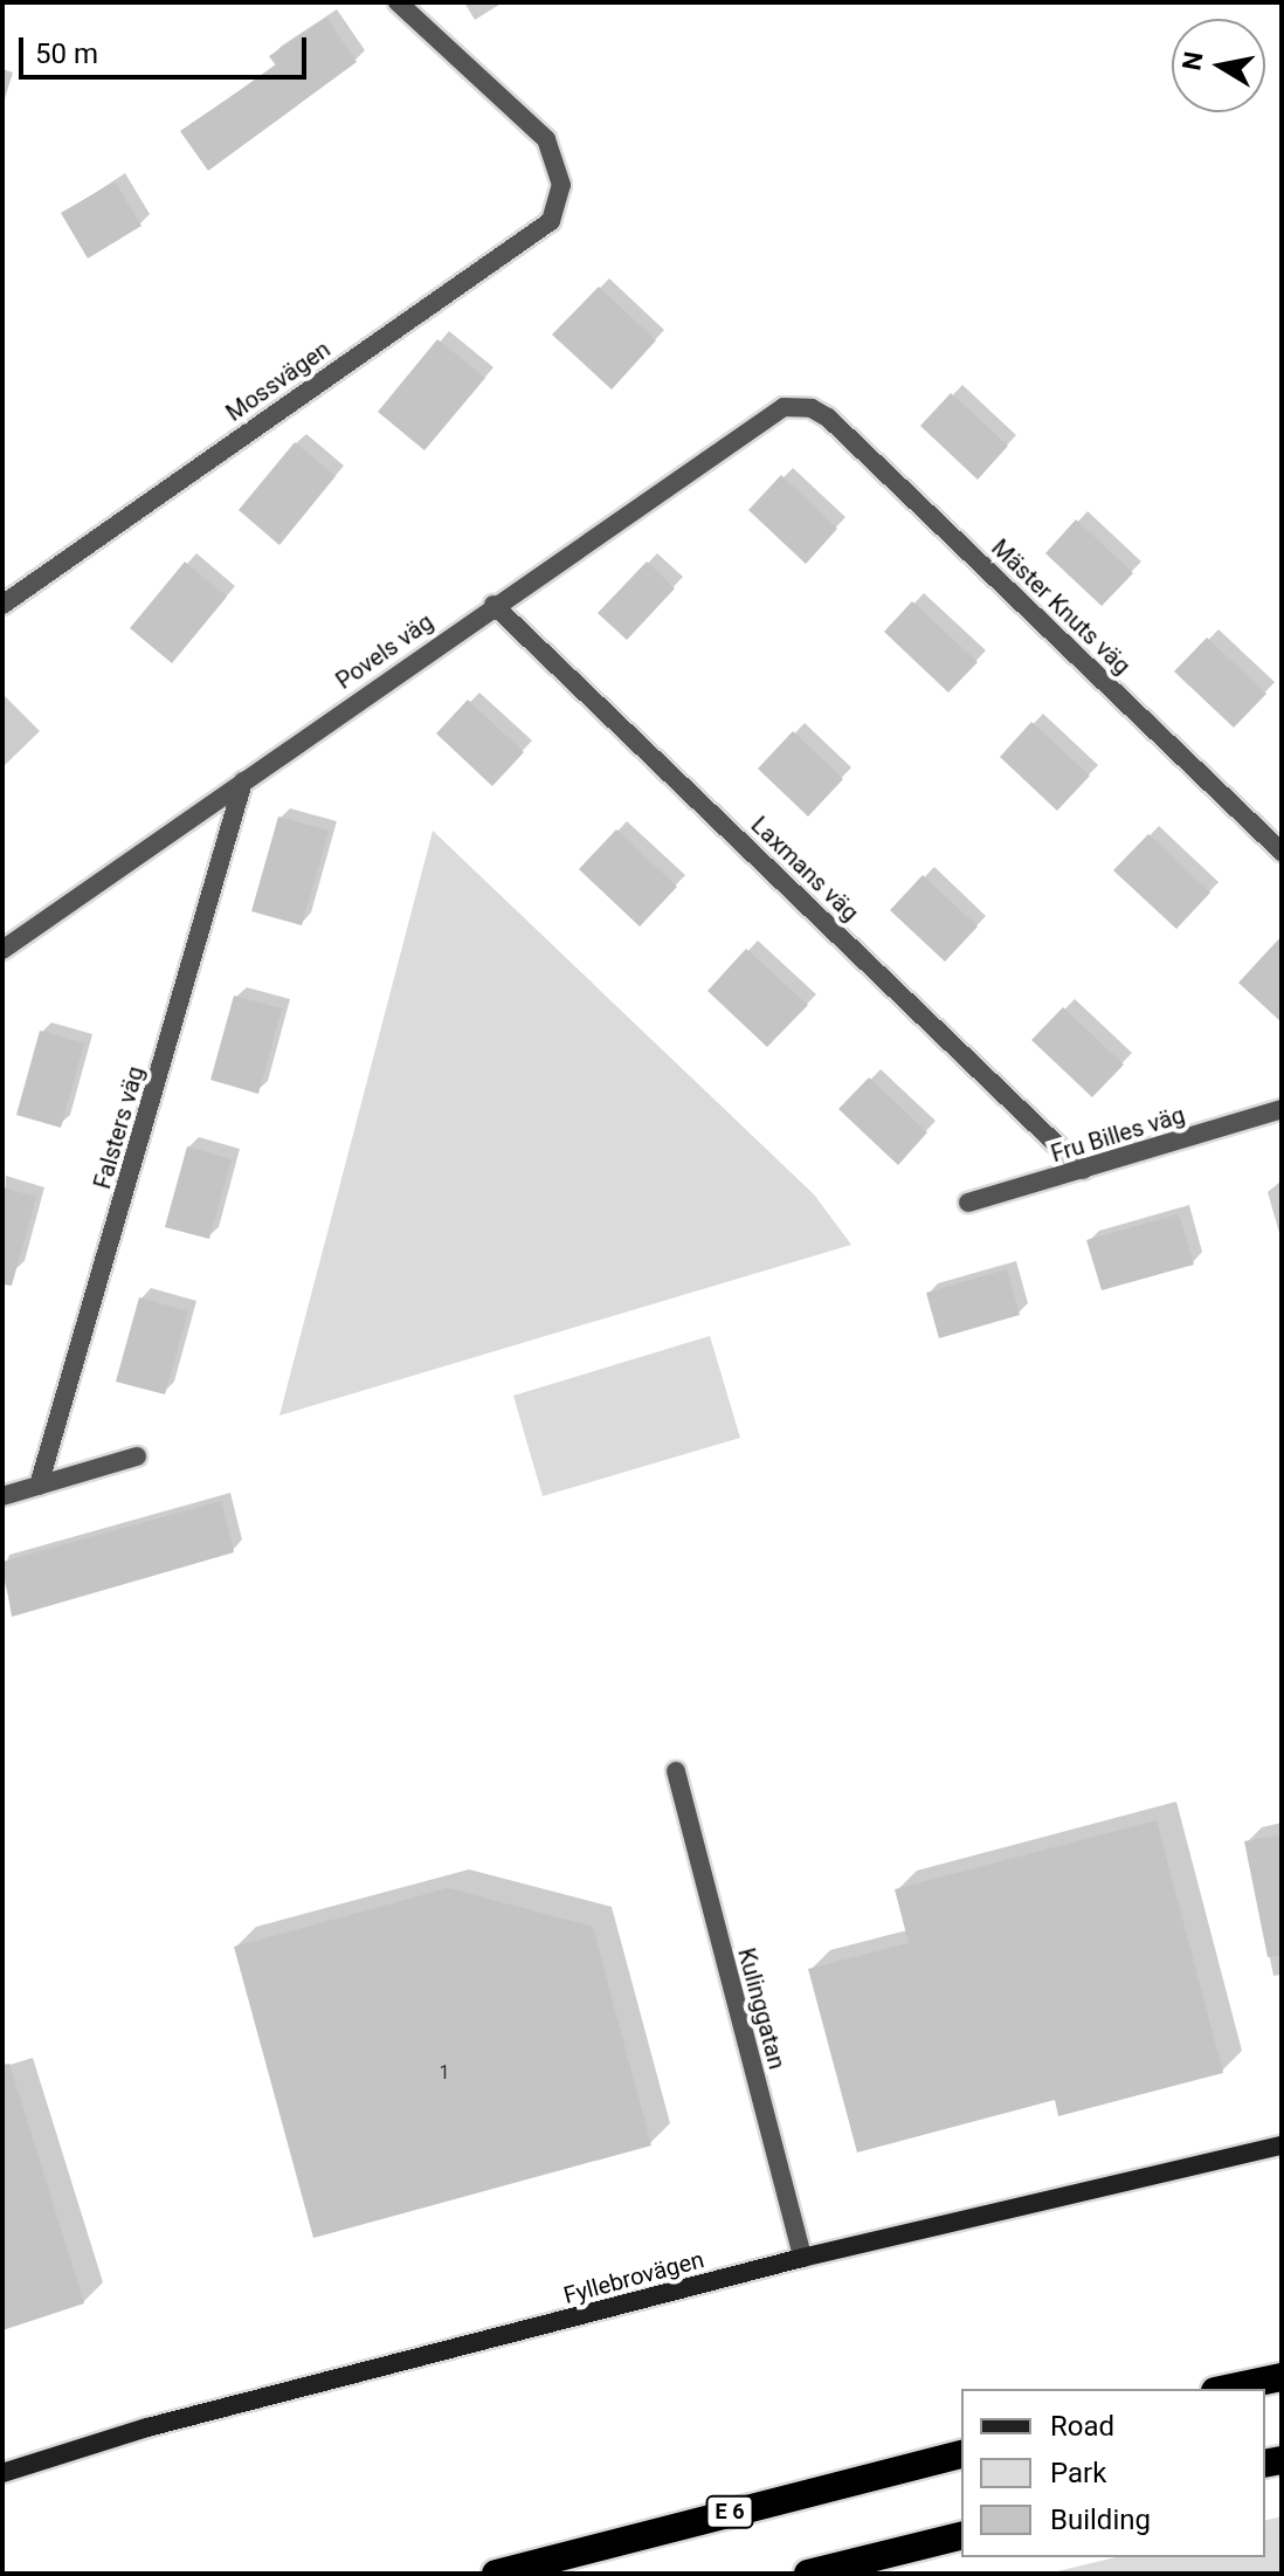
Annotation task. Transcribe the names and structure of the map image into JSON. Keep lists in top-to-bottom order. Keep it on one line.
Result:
{"streets":{"highway":["E 6"],"street":["Mossvägen","Mäster Knuts väg","Povels väg","Laxmans väg","Falsters väg","Fru Billes väg","Kulinggatan","Fyllebrovägen"]},"crossings":[["Mäster Knuts väg","Povels väg"],["Povels väg","Laxmans väg"],["Povels väg","Falsters väg"],["Laxmans väg","Fru Billes väg"],["Kulinggatan","Fyllebrovägen"]],"house_numbers":["1"],"legend":["Road","Park","Building"],"scale_bar":"50 m","north":"left"}
